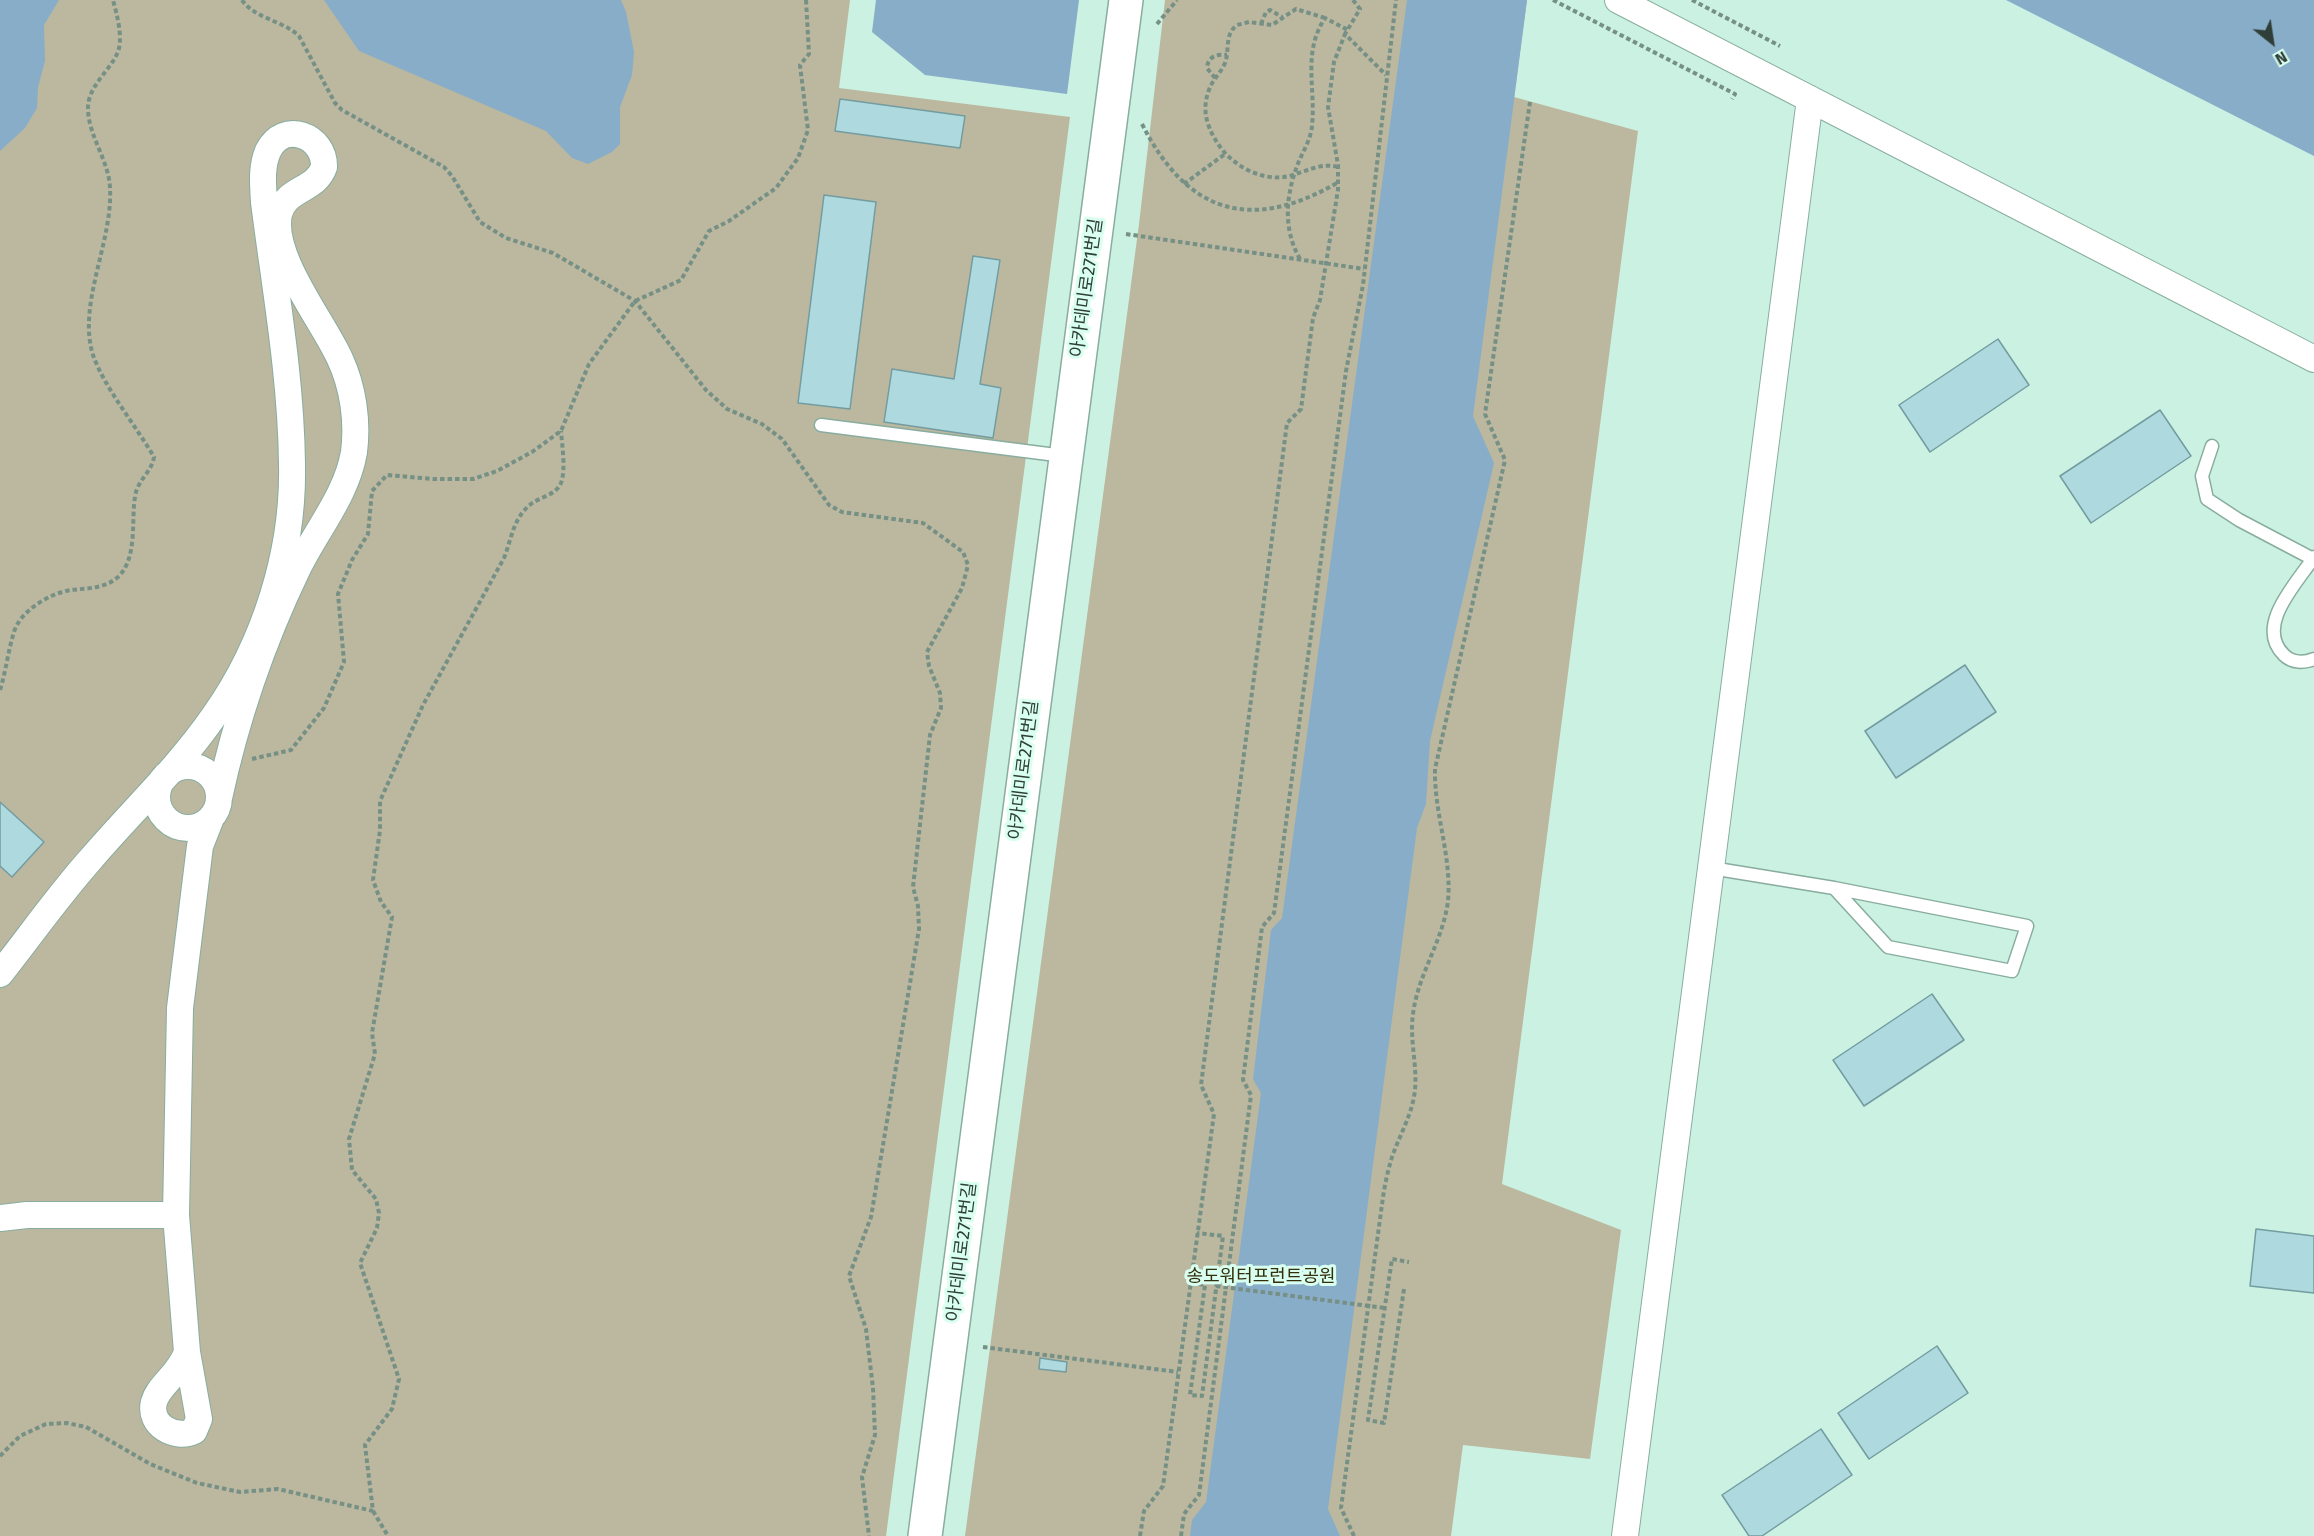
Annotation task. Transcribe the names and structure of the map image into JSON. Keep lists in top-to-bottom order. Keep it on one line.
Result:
{"streets":{"street":["아카데미로271번길"]},"parks":["송도워터프런트공원"],"north":"bottom right"}
